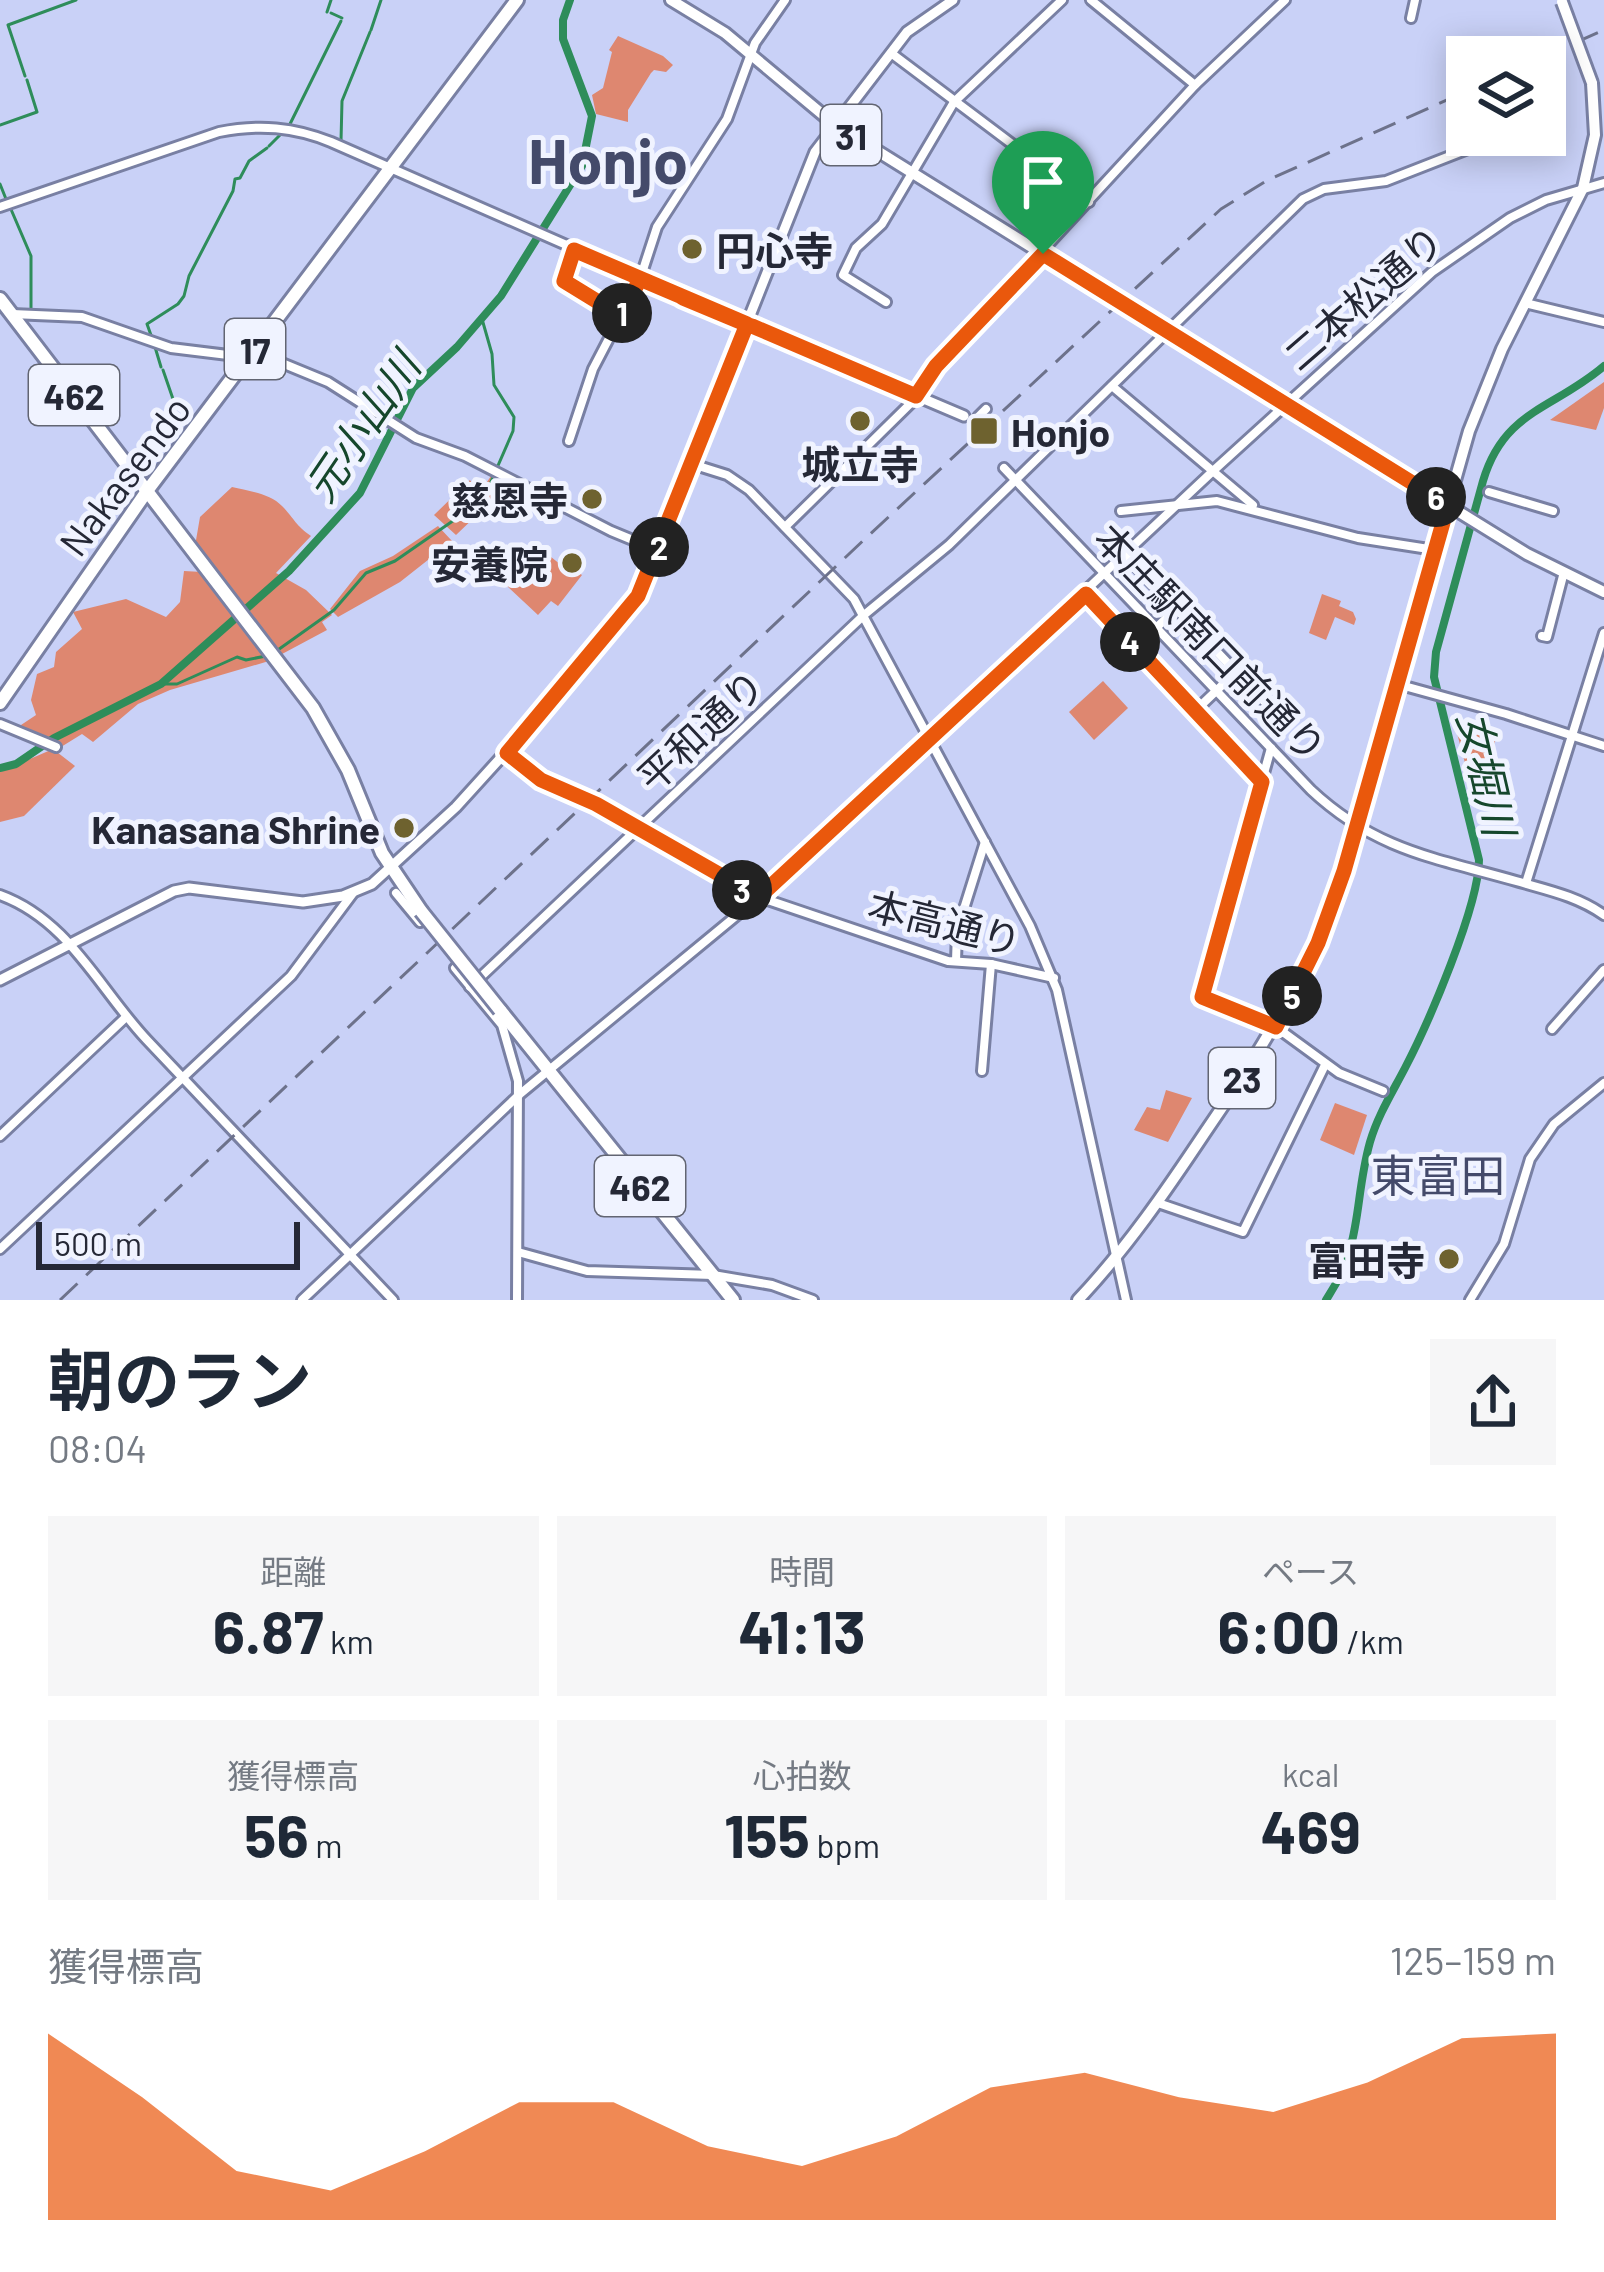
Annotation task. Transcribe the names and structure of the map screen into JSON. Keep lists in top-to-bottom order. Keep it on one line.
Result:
{"streets":{"highway":["17","462","Nakasendo"],"main road":["31","23"],"street":["二本松通り","本庄駅南口前通り","平和通り","本高通り"]},"crossings":[["31","二本松通り"],["31","23"],["二本松通り","462"],["二本松通り","本庄駅南口前通り"],["二本松通り","本高通り"],["二本松通り","23"],["462","Nakasendo"],["本庄駅南口前通り","平和通り"],["本庄駅南口前通り","23"],["平和通り","本高通り"]],"districts":["Honjo","東富田"],"water":["元小山川","女堀川"],"places":{"other":["円心寺","城立寺","慈恩寺","安養院","Kanasana Shrine","富田寺"],"transit":["Honjo"]},"scale_bar":"500 m","page":{"pins":["1","6","2","4","3","5"],"scale":"500 m","heading":["朝のラン","08:04"],"stats":[["距離","6.87 km"],["時間","41:13"],["ペース","6:00 /km"],["獲得標高","56 m"],["心拍数","155 bpm"],["kcal","469"]],"chart":["獲得標高","125–159 m"]}}
